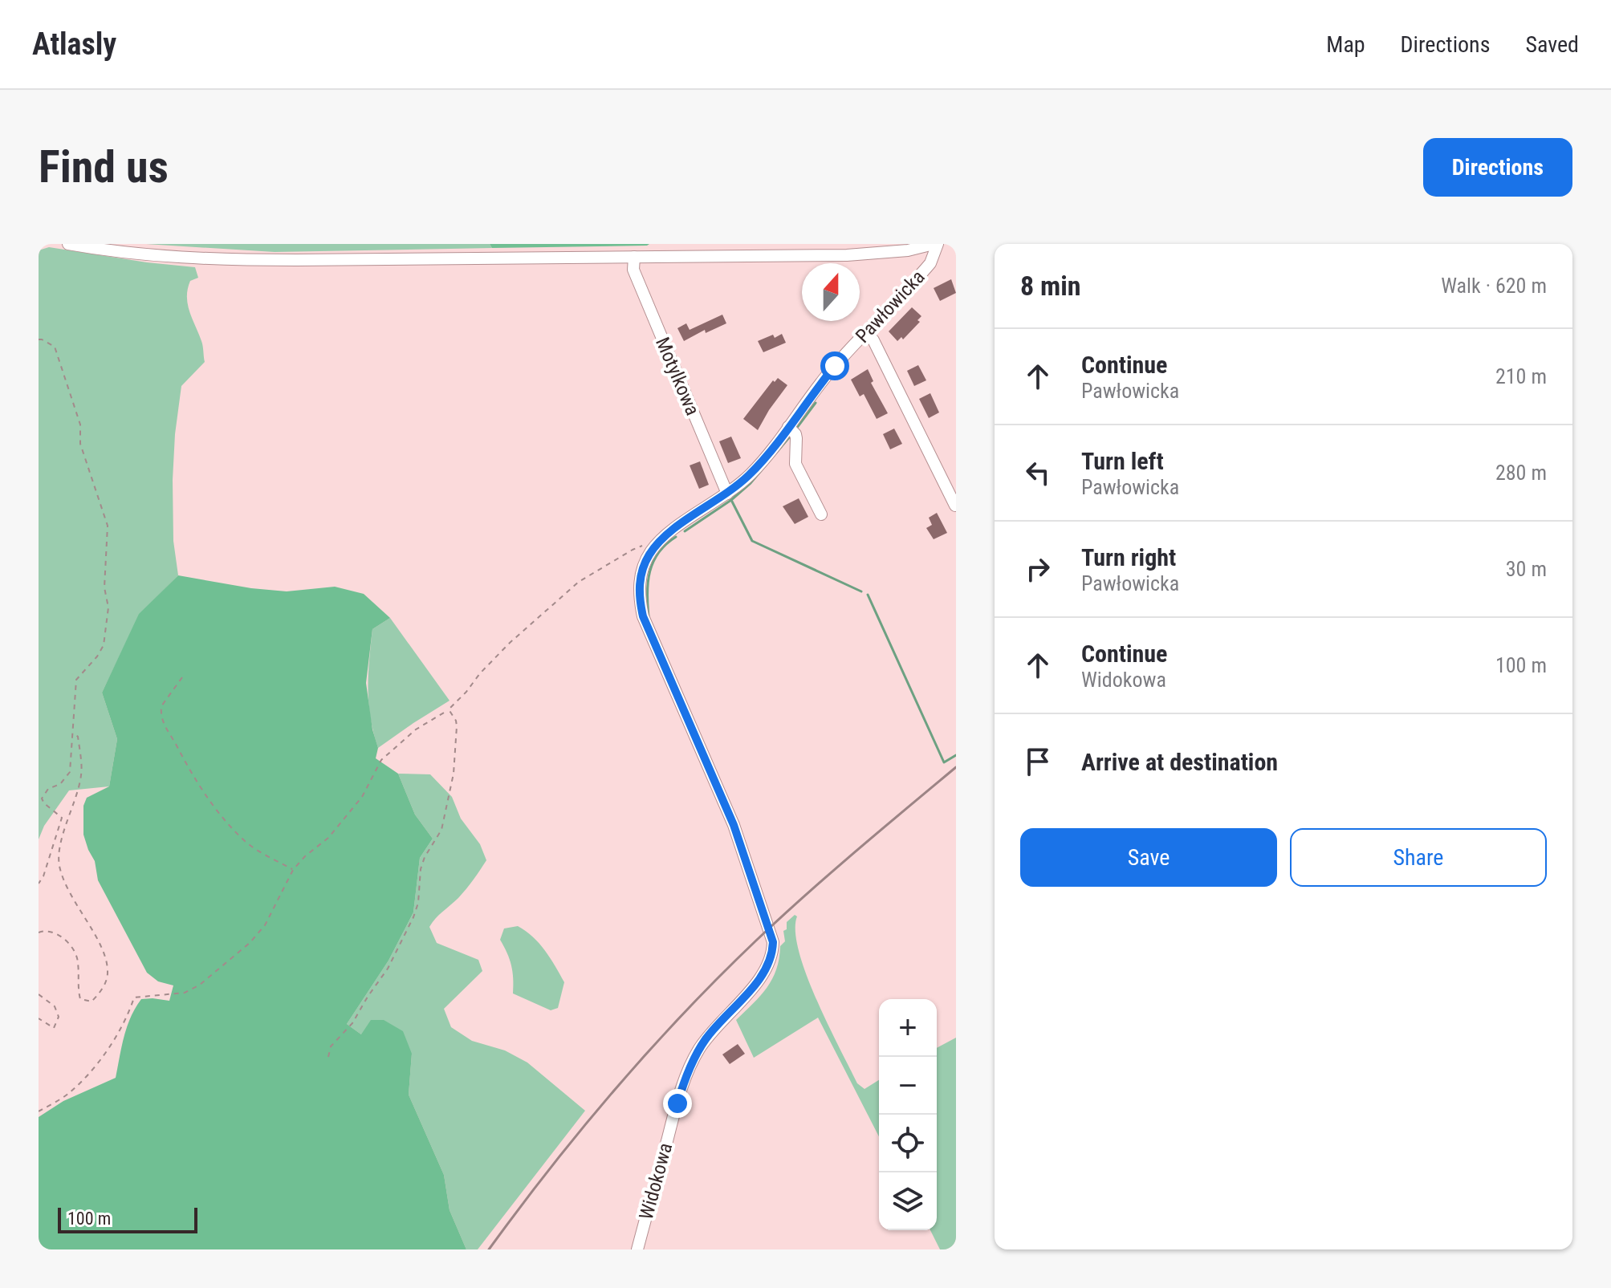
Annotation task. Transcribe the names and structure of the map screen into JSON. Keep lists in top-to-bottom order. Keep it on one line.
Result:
{"streets":{"street":["Pawłowicka","Motylkowa","Widokowa"]},"crossings":[["Pawłowicka","Motylkowa"],["Pawłowicka","Widokowa"]],"scale_bar":"100 m","north":"top","page":{"header":"Atlasly","nav":["Map","Directions","Saved"],"buttons":["Directions",["Save","Share"]],"title":"Find us","heading":["8 min","Walk · 620 m"],"list":[["Continue","Pawłowicka","210 m"],["Turn left","Pawłowicka","280 m"],["Turn right","Pawłowicka","30 m"],["Continue","Widokowa","100 m"],"Arrive at destination"],"map_buttons":["+","−"],"scale":"100 m"}}
